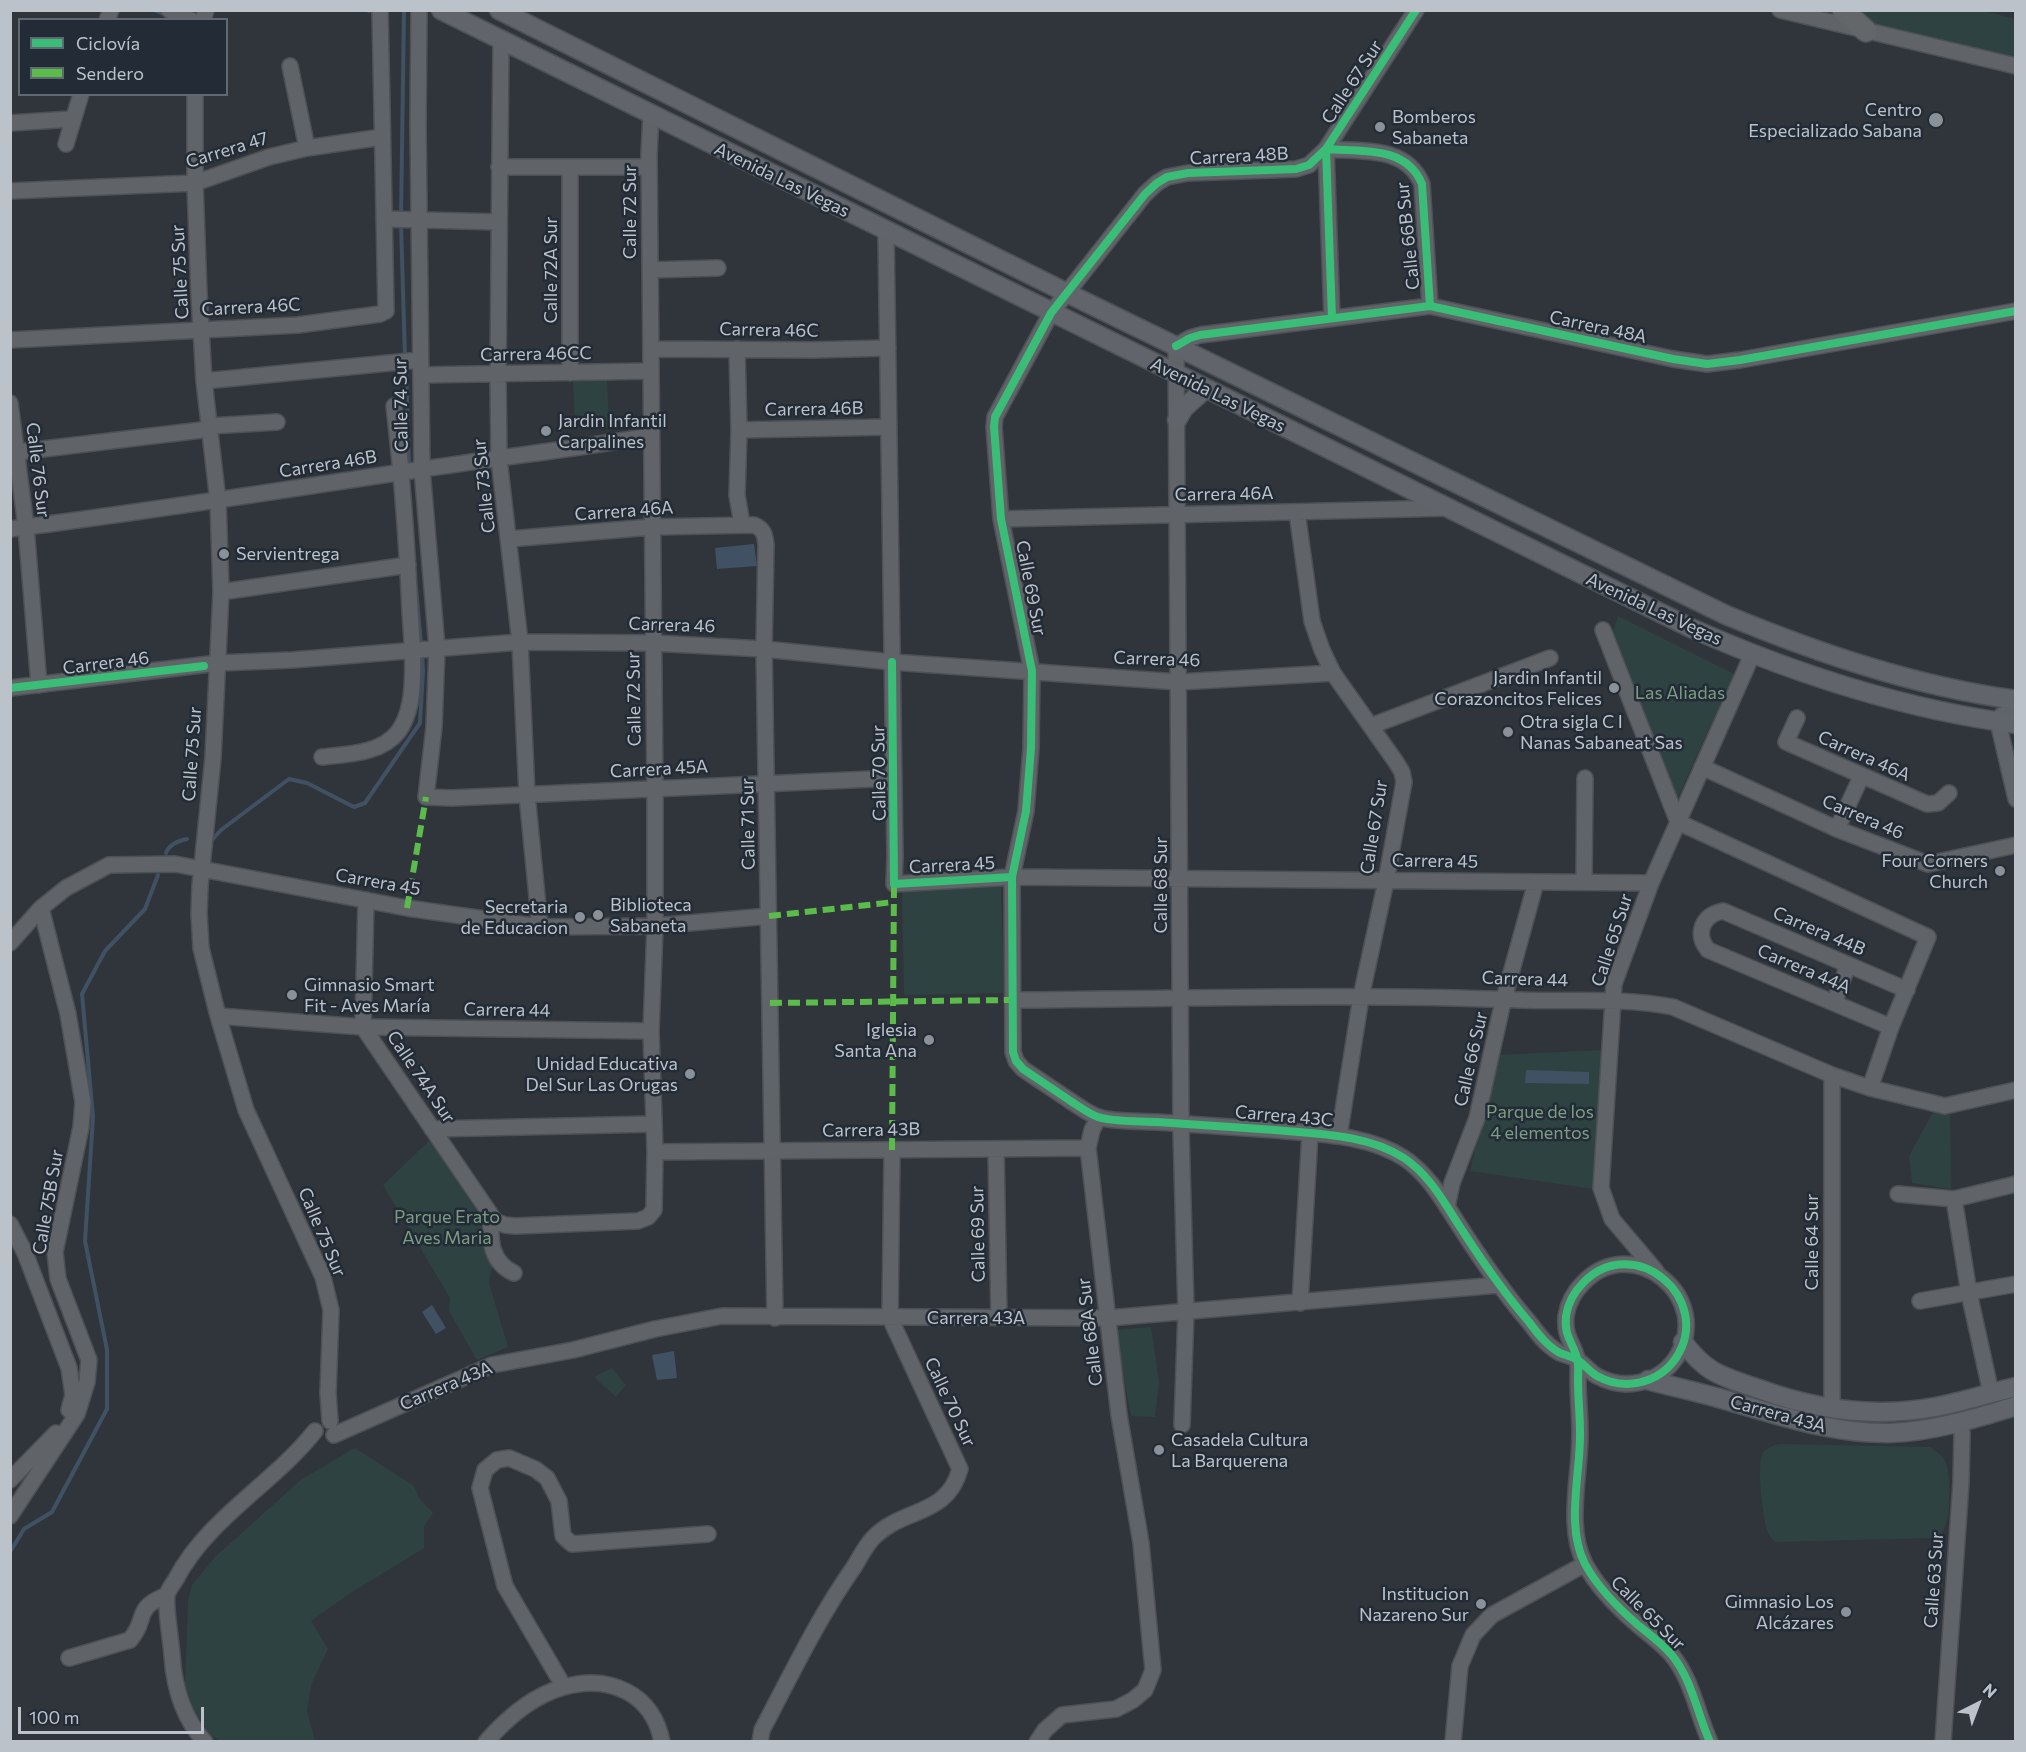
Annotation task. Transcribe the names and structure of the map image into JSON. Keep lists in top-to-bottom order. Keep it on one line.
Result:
{"streets":{"main road":["Avenida Las Vegas","Carrera 43A"],"street":["Calle 67 Sur","Carrera 47","Carrera 48B","Calle 72 Sur","Calle 66B Sur","Calle 72A Sur","Calle 75 Sur","Carrera 46C","Carrera 48A","Carrera 46CC","Calle 74 Sur","Carrera 46B","Calle 76 Sur","Calle 73 Sur","Carrera 46A","Calle 69 Sur","Carrera 46","Carrera 45A","Calle 70 Sur","Calle 71 Sur","Carrera 45","Calle 68 Sur","Carrera 44B","Calle 65 Sur","Carrera 44A","Carrera 44","Calle 66 Sur","Calle 74A Sur","Carrera 43C","Carrera 43B","Calle 75B Sur","Calle 64 Sur","Calle 68A Sur","Calle 63 Sur"]},"crossings":[["Calle 67 Sur","Carrera 48B"],["Calle 67 Sur","Calle 66B Sur"],["Calle 67 Sur","Carrera 48A"],["Calle 67 Sur","Carrera 46A"],["Calle 67 Sur","Carrera 46"],["Calle 67 Sur","Carrera 45"],["Calle 67 Sur","Carrera 44"],["Calle 67 Sur","Carrera 43C"],["Carrera 47","Calle 75 Sur"],["Carrera 48B","Calle 66B Sur"],["Carrera 48B","Calle 69 Sur"],["Avenida Las Vegas","Calle 72 Sur"],["Avenida Las Vegas","Carrera 48A"],["Avenida Las Vegas","Calle 73 Sur"],["Avenida Las Vegas","Carrera 46A"],["Avenida Las Vegas","Calle 69 Sur"],["Avenida Las Vegas","Calle 70 Sur"],["Avenida Las Vegas","Calle 68 Sur"],["Avenida Las Vegas","Calle 65 Sur"],["Calle 72 Sur","Carrera 46C"],["Calle 72 Sur","Carrera 46CC"],["Calle 72 Sur","Carrera 46B"],["Calle 72 Sur","Carrera 46A"],["Calle 72 Sur","Carrera 46"],["Calle 72 Sur","Carrera 45A"],["Calle 72 Sur","Carrera 45"],["Calle 72 Sur","Carrera 44"],["Calle 72 Sur","Calle 74A Sur"],["Calle 72 Sur","Carrera 43B"],["Calle 66B Sur","Carrera 48A"],["Calle 72A Sur","Carrera 46CC"],["Calle 75 Sur","Carrera 46C"],["Calle 75 Sur","Carrera 46CC"],["Calle 75 Sur","Carrera 46B"],["Calle 75 Sur","Carrera 46"],["Calle 75 Sur","Carrera 45"],["Calle 75 Sur","Carrera 44"],["Calle 75 Sur","Carrera 43A"],["Carrera 46C","Calle 70 Sur"],["Carrera 48A","Calle 68 Sur"],["Carrera 46CC","Calle 74 Sur"],["Carrera 46CC","Calle 73 Sur"],["Calle 74 Sur","Carrera 46B"],["Calle 74 Sur","Carrera 46"],["Calle 74 Sur","Carrera 45A"],["Carrera 46B","Calle 76 Sur"],["Carrera 46B","Calle 73 Sur"],["Carrera 46B","Calle 70 Sur"],["Calle 76 Sur","Carrera 46"],["Calle 73 Sur","Carrera 46A"],["Calle 73 Sur","Carrera 46"],["Calle 73 Sur","Carrera 45A"],["Calle 73 Sur","Carrera 45"],["Carrera 46A","Calle 69 Sur"],["Carrera 46A","Calle 71 Sur"],["Carrera 46A","Calle 68 Sur"],["Calle 69 Sur","Carrera 46"],["Calle 69 Sur","Carrera 45"],["Calle 69 Sur","Carrera 44"],["Calle 69 Sur","Carrera 43C"],["Calle 69 Sur","Carrera 43B"],["Calle 69 Sur","Carrera 43A"],["Carrera 46","Calle 70 Sur"],["Carrera 46","Calle 71 Sur"],["Carrera 46","Calle 68 Sur"],["Carrera 46","Calle 65 Sur"],["Carrera 45A","Calle 70 Sur"],["Carrera 45A","Calle 71 Sur"],["Calle 70 Sur","Carrera 45"],["Calle 70 Sur","Carrera 43B"],["Calle 70 Sur","Carrera 43A"],["Calle 71 Sur","Carrera 45"],["Calle 71 Sur","Carrera 43B"],["Calle 71 Sur","Carrera 43A"],["Carrera 45","Calle 68 Sur"],["Carrera 45","Calle 65 Sur"],["Carrera 45","Calle 66 Sur"],["Carrera 45","Calle 74A Sur"],["Carrera 45","Calle 75B Sur"],["Calle 68 Sur","Carrera 44"],["Calle 68 Sur","Carrera 43C"],["Calle 68 Sur","Carrera 43A"],["Carrera 44B","Carrera 44A"],["Calle 65 Sur","Carrera 44"],["Calle 65 Sur","Carrera 43A"],["Carrera 44","Calle 66 Sur"],["Carrera 44","Calle 74A Sur"],["Carrera 44","Calle 64 Sur"],["Calle 66 Sur","Carrera 43C"],["Carrera 43C","Carrera 43A"],["Carrera 43C","Calle 68A Sur"],["Carrera 43B","Calle 68A Sur"],["Calle 64 Sur","Carrera 43A"],["Carrera 43A","Calle 68A Sur"],["Carrera 43A","Calle 63 Sur"]],"parks":["Las Aliadas","Parque de los 4 elementos","Parque Erato Aves Maria"],"places":["Centro Especializado Sabana","Bomberos Sabaneta","Jardin Infantil Carpalines","Servientrega","Jardin Infantil Corazoncitos Felices","Otra sigla C I Nanas Sabaneat Sas","Four Corners Church","Biblioteca Sabaneta","Secretaria de Educacion","Gimnasio Smart Fit - Aves María","Iglesia Santa Ana","Unidad Educativa Del Sur Las Orugas","Casadela Cultura La Barquerena","Institucion Nazareno Sur","Gimnasio Los Alcázares"],"legend":["Ciclovía","Sendero"],"scale_bar":"100 m","north":"top right"}
